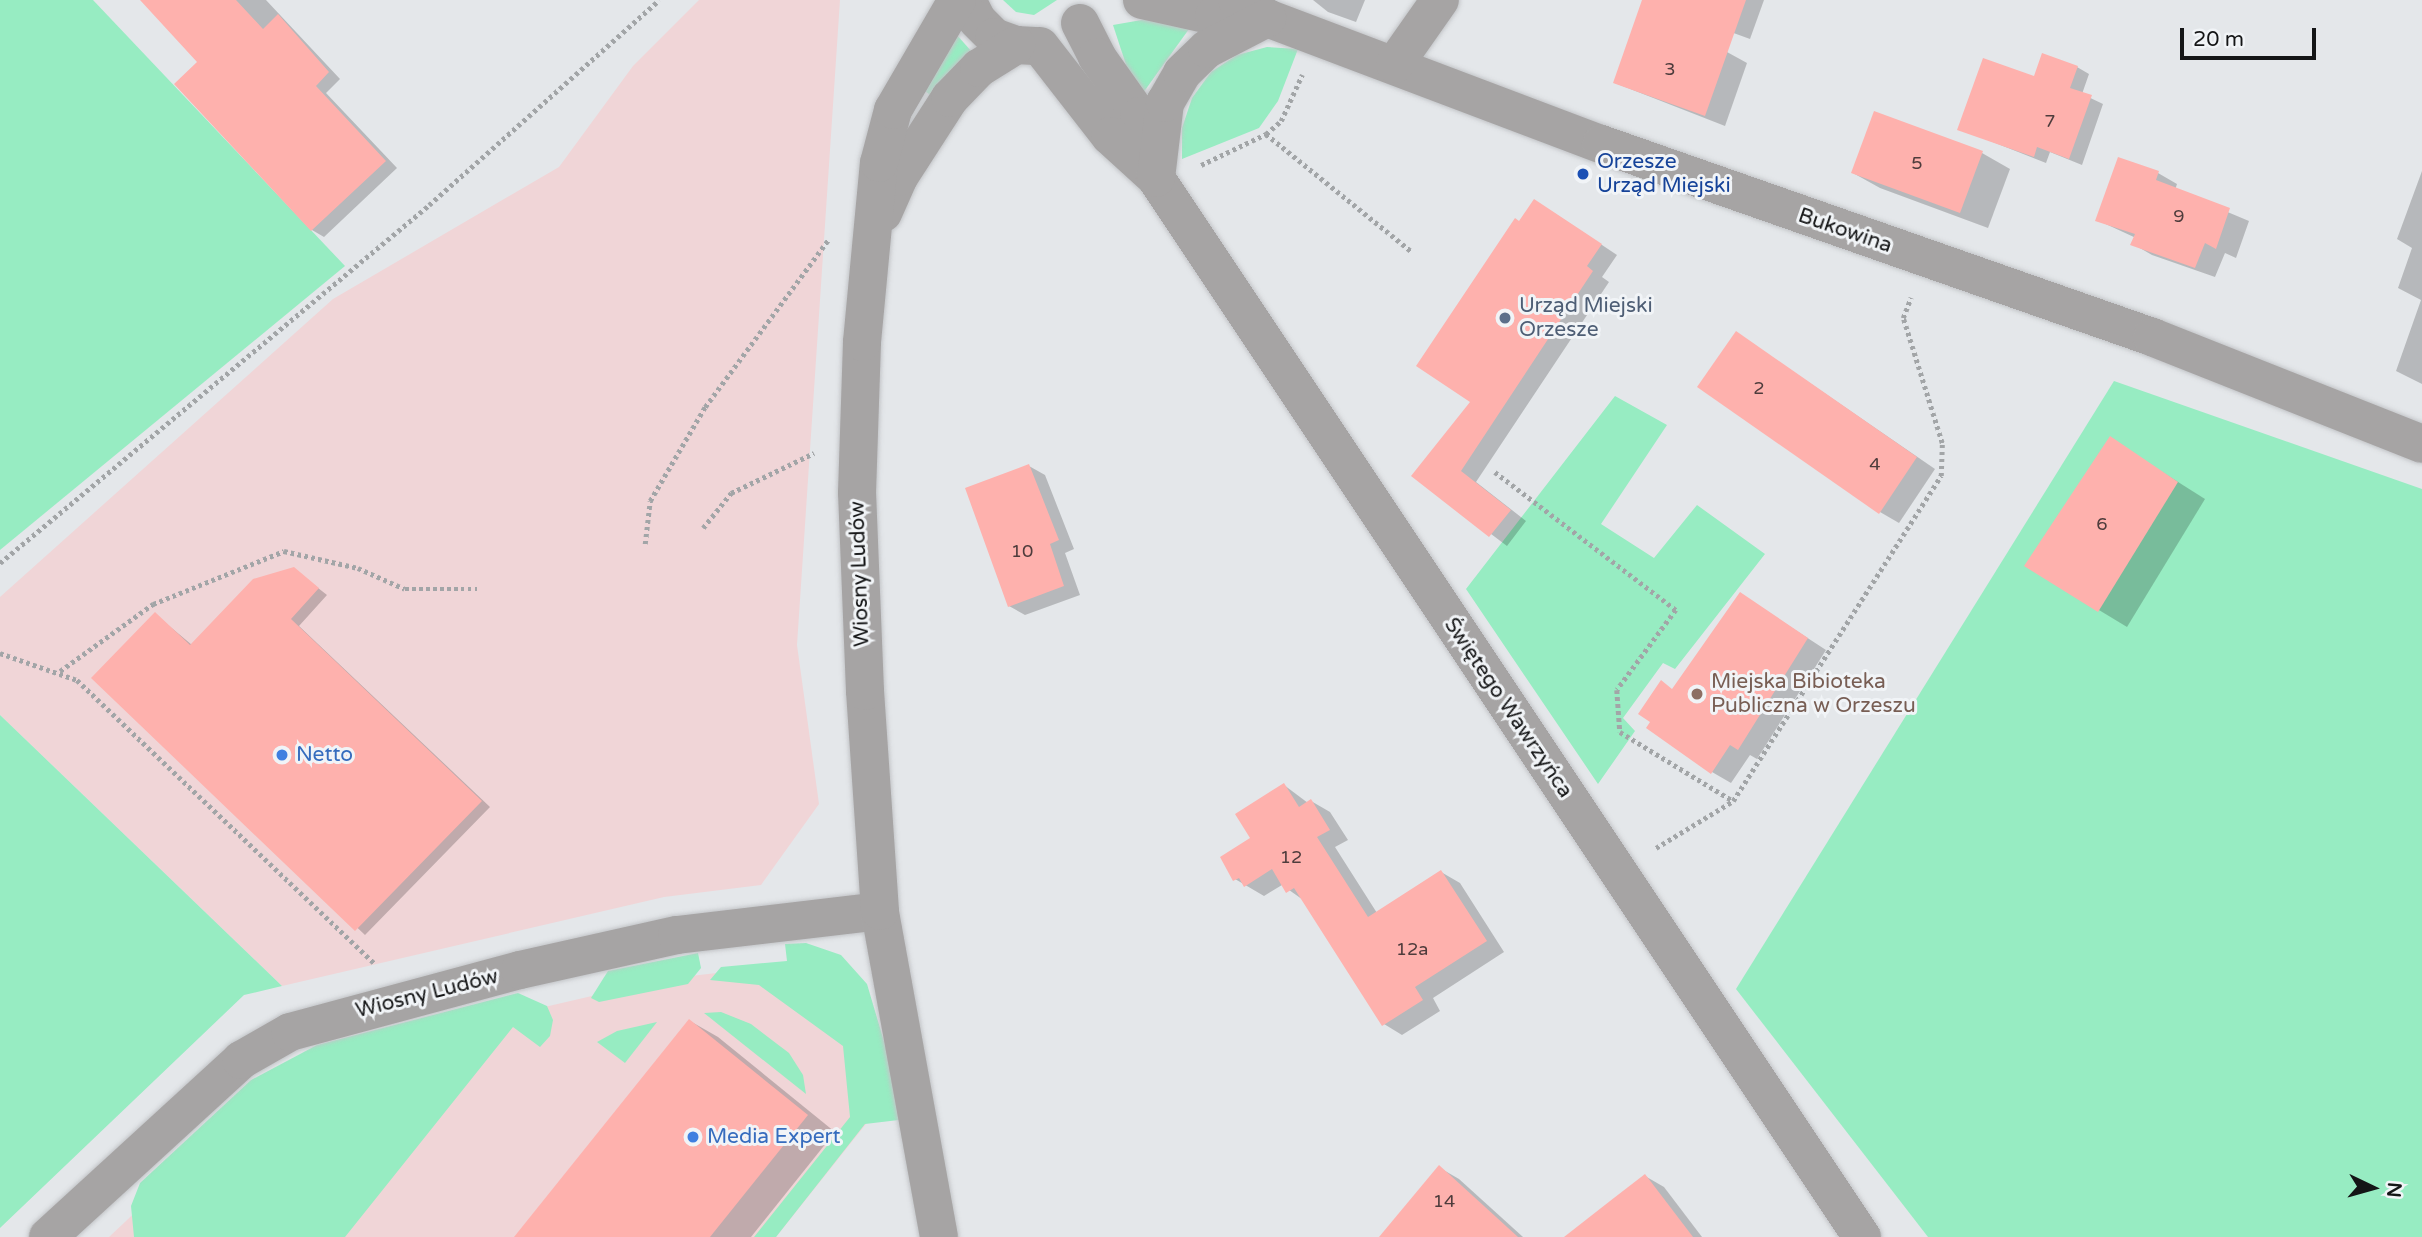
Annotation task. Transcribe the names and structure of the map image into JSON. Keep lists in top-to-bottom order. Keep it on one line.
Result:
{"streets":{"street":["Bukowina","Wiosny Ludów","Świętego Wawrzyńca"]},"crossings":[["Wiosny Ludów","Świętego Wawrzyńca"]],"places":["Orzesze Urząd Miejski","Urząd Miejski Orzesze","Miejska Bibioteka Publiczna w Orzeszu","Netto","Media Expert"],"house_numbers":["3","7","5","9","2","4","6","10","12","12a","14"],"scale_bar":"20 m","north":"right"}
